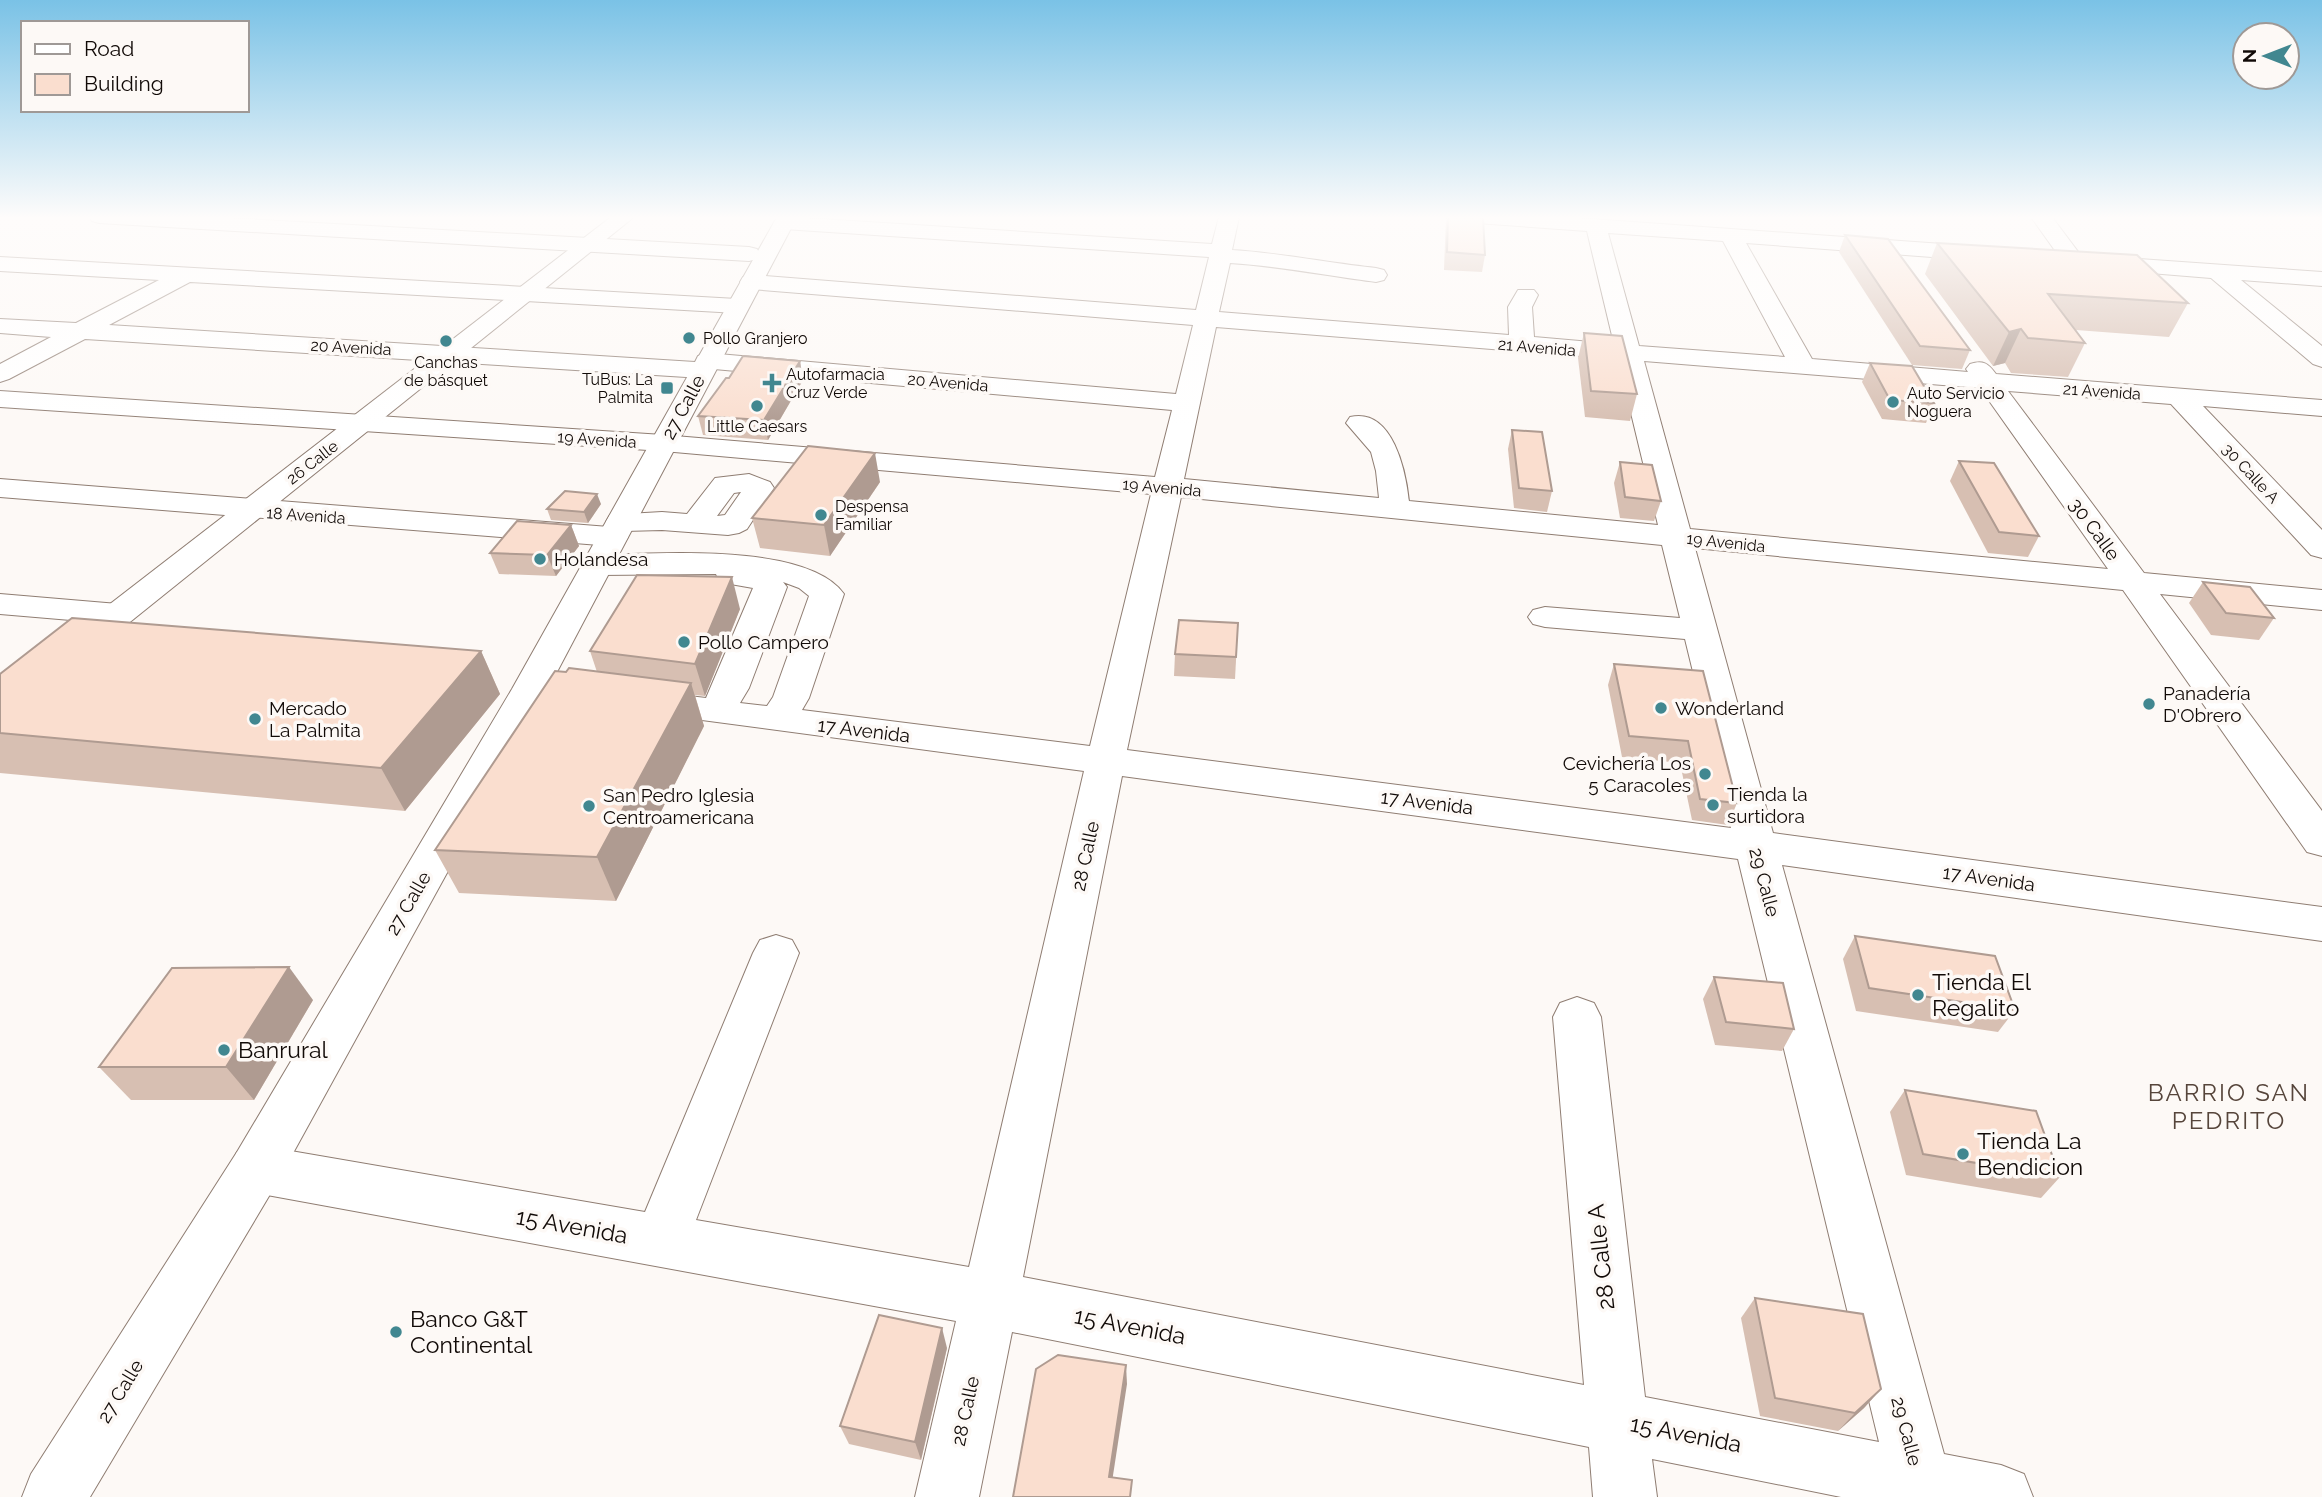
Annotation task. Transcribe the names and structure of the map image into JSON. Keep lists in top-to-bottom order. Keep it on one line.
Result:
{"streets":{"street":["20 Avenida","21 Avenida","27 Calle","19 Avenida","26 Calle","30 Calle A","18 Avenida","30 Calle","17 Avenida","28 Calle","29 Calle","15 Avenida","28 Calle A"]},"crossings":[["20 Avenida","27 Calle"],["20 Avenida","26 Calle"],["20 Avenida","28 Calle"],["21 Avenida","27 Calle"],["21 Avenida","26 Calle"],["21 Avenida","30 Calle A"],["21 Avenida","30 Calle"],["21 Avenida","28 Calle"],["21 Avenida","29 Calle"],["27 Calle","19 Avenida"],["27 Calle","18 Avenida"],["27 Calle","15 Avenida"],["19 Avenida","26 Calle"],["19 Avenida","30 Calle"],["19 Avenida","28 Calle"],["19 Avenida","29 Calle"],["26 Calle","18 Avenida"],["17 Avenida","28 Calle"],["17 Avenida","29 Calle"],["28 Calle","15 Avenida"],["29 Calle","15 Avenida"],["15 Avenida","28 Calle A"]],"districts":["BARRIO SAN PEDRITO"],"places":{"other":["Pollo Granjero","Canchas de básquet","Auto Servicio Noguera","Little Caesars","Despensa Familiar","Holandesa","Pollo Campero","Panadería D'Obrero","Wonderland","Mercado La Palmita","Cevichería Los 5 Caracoles","Tienda la surtidora","San Pedro Iglesia Centroamericana","Tienda El Regalito","Banrural","Tienda La Bendicion","Banco G&T Continental"],"health":["Autofarmacia Cruz Verde"],"transit":["TuBus: La Palmita"]},"legend":["Road","Building"],"north":"left"}
